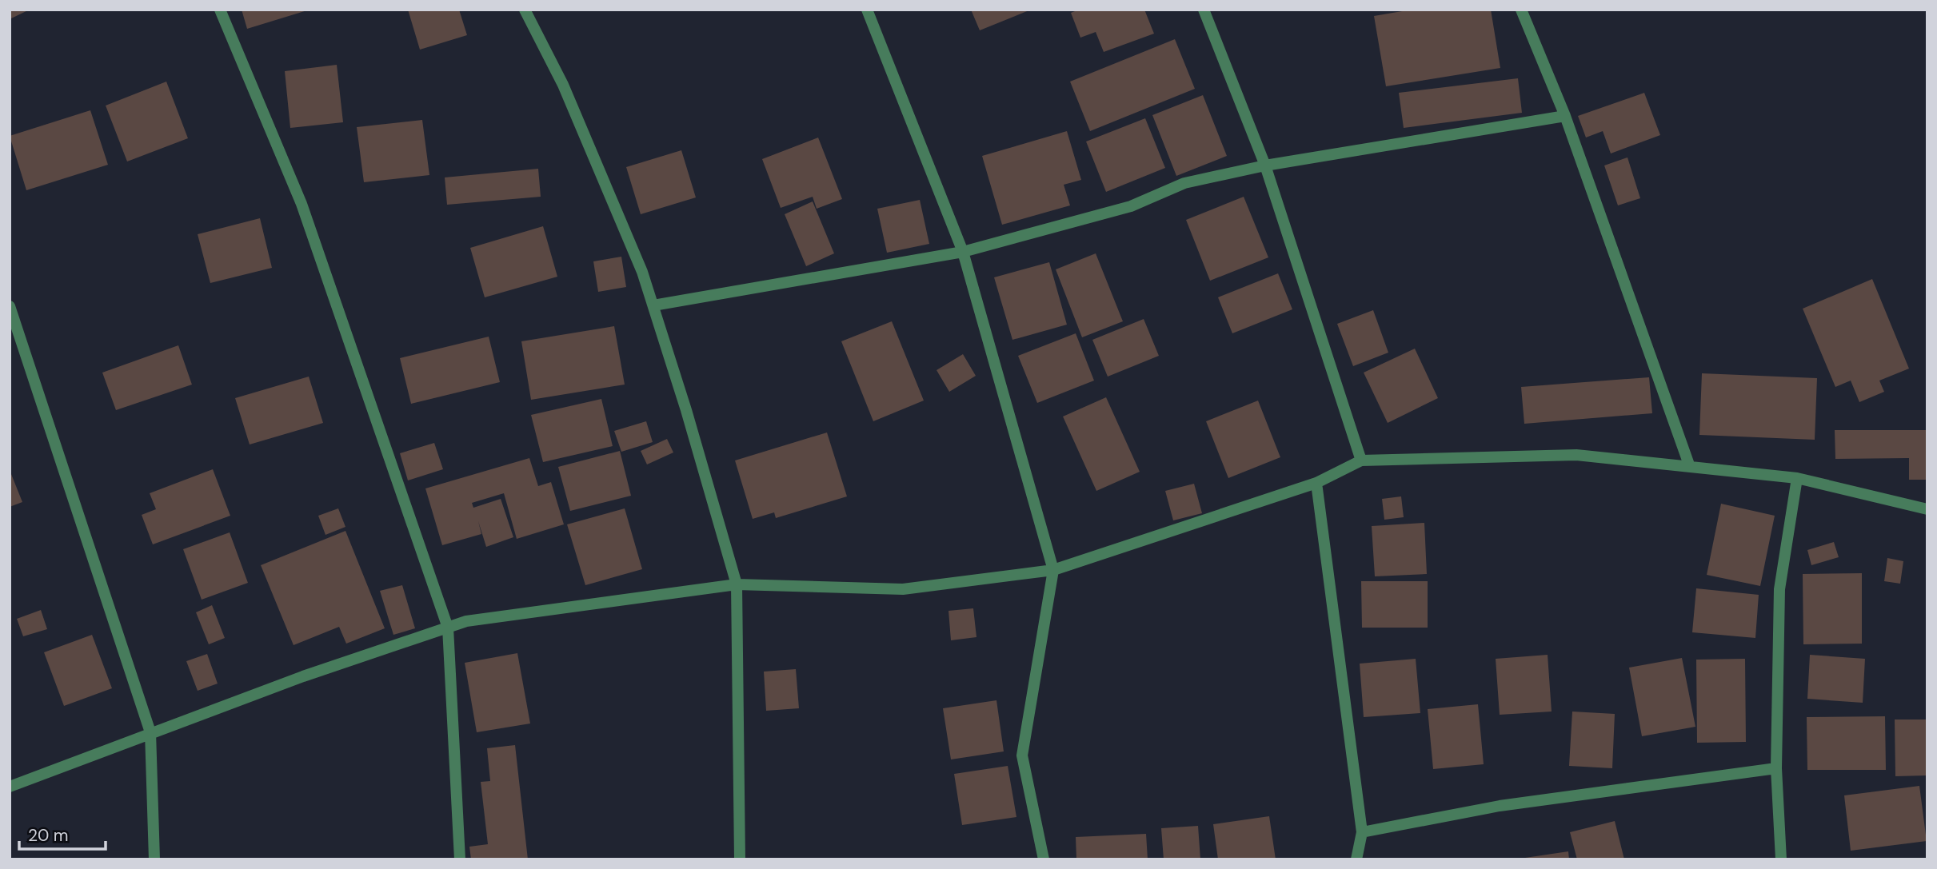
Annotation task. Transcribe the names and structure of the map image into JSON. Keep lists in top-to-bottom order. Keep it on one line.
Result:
{"scale_bar":"20 m"}
